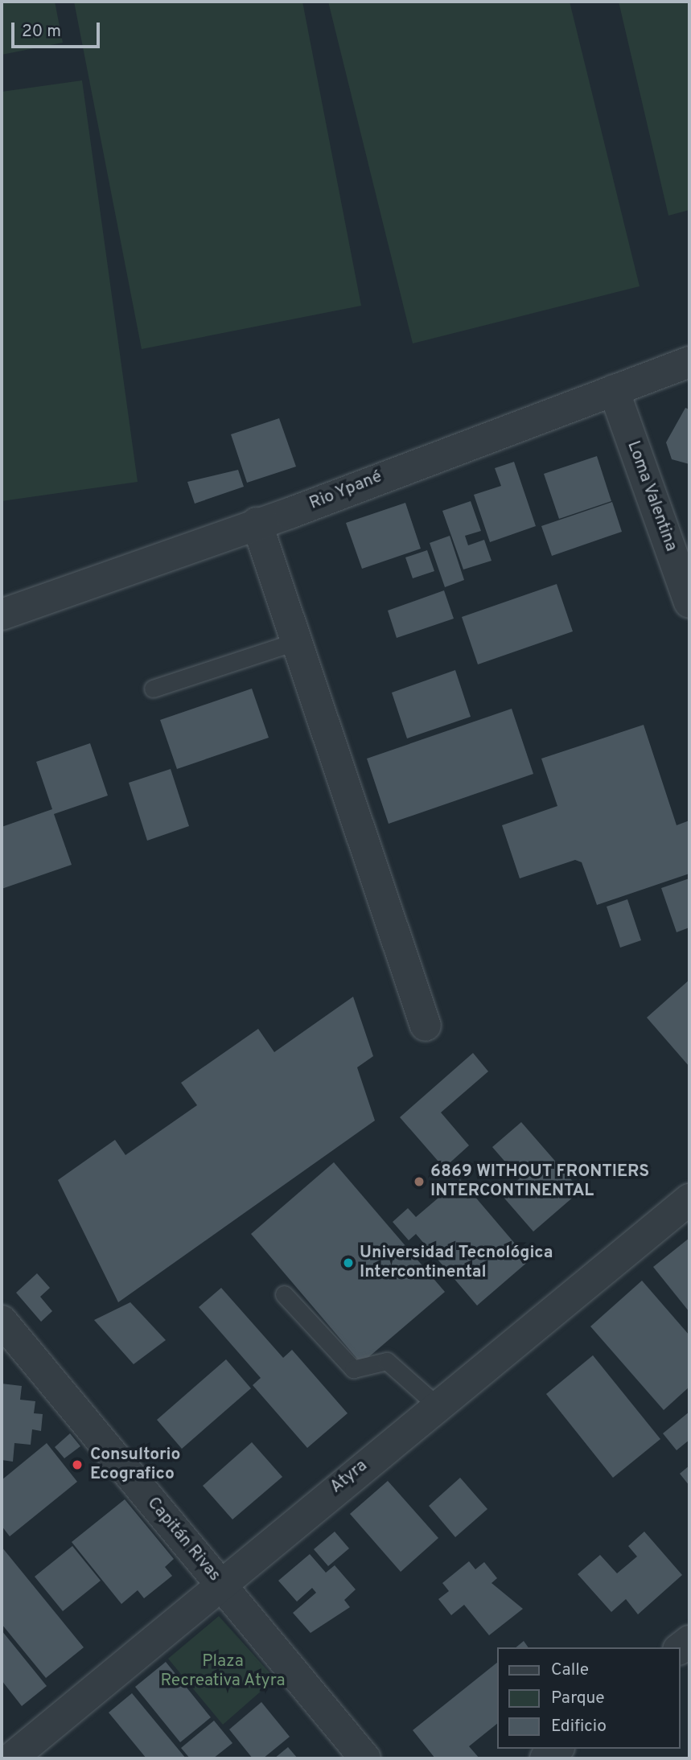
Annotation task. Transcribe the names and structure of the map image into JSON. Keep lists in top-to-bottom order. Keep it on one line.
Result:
{"streets":{"street":["Rio Ypané","Loma Valentina","Atyra","Capitán Rivas"]},"crossings":[["Rio Ypané","Loma Valentina"],["Atyra","Capitán Rivas"]],"parks":["Plaza Recreativa Atyra"],"places":["6869 WITHOUT FRONTIERS INTERCONTINENTAL","Universidad Tecnológica Intercontinental","Consultorio Ecografico"],"legend":["Calle","Parque","Edificio"],"scale_bar":"20 m"}
